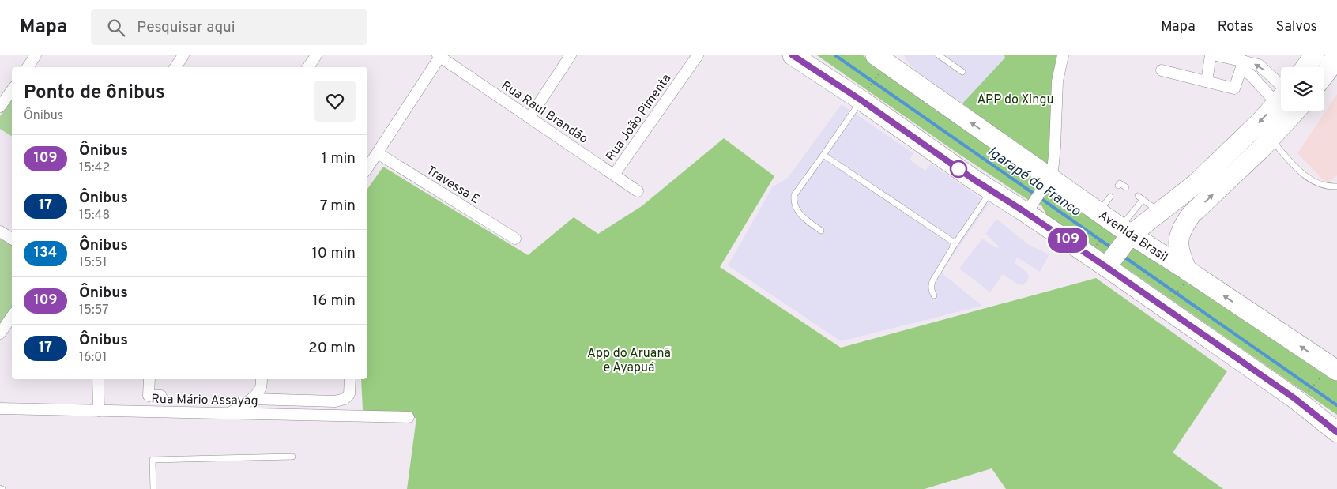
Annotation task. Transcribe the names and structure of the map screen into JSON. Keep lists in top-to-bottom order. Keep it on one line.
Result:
{"streets":{"highway":["Avenida Brasil"],"street":["Rua Raul Brandão","Rua João Pimenta","Travessa E","Rua Mário Assayag"]},"crossings":[["Rua Raul Brandão","Rua João Pimenta"]],"water":["Igarapé do Franco"],"parks":["APP do Xingu","App do Aruanã e Ayapuá"],"lines":["bus line 109"],"page":{"header":"Mapa","search":"Pesquisar aqui","nav":["Mapa","Rotas","Salvos"],"on_map":"109","heading":["Ponto de ônibus","Ônibus"],"list":[{"mark":"109","name":"Ônibus","note":"15:42","value":"1 min"},{"mark":"17","name":"Ônibus","note":"15:48","value":"7 min"},{"mark":"134","name":"Ônibus","note":"15:51","value":"10 min"},{"mark":"109","name":"Ônibus","note":"15:57","value":"16 min"},{"mark":"17","name":"Ônibus","note":"16:01","value":"20 min"}]}}
